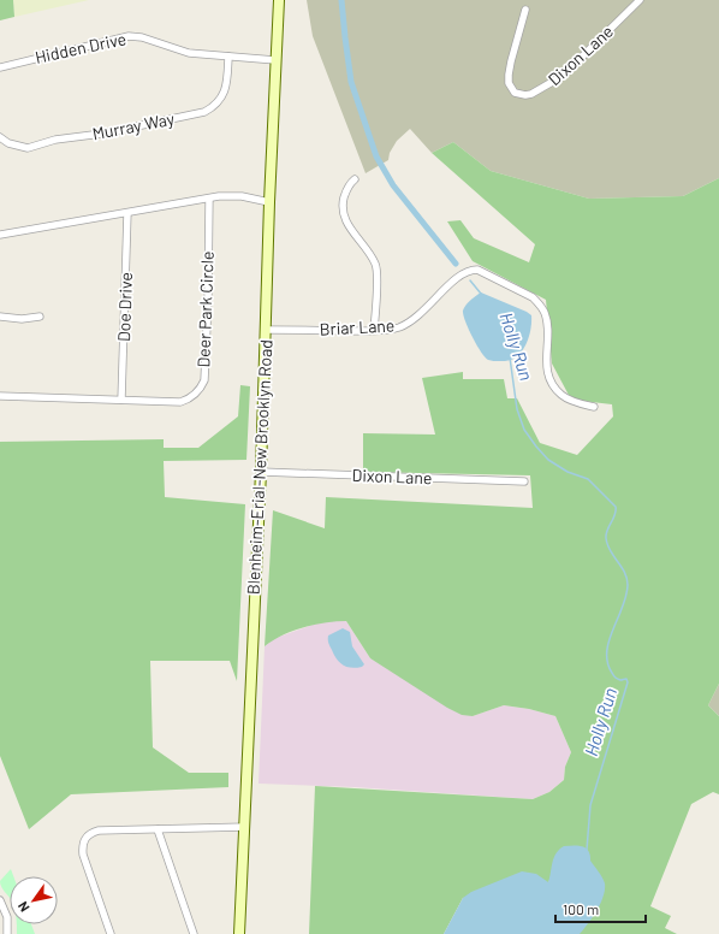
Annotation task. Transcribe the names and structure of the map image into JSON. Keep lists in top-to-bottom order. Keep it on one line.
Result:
{"streets":{"main road":["Blenheim-Erial-New Brooklyn Road"],"street":["Hidden Drive","Dixon Lane","Murray Way","Doe Drive","Deer Park Circle","Briar Lane"]},"crossings":[["Hidden Drive","Murray Way"],["Hidden Drive","Blenheim-Erial-New Brooklyn Road"],["Dixon Lane","Blenheim-Erial-New Brooklyn Road"],["Doe Drive","Deer Park Circle"],["Briar Lane","Blenheim-Erial-New Brooklyn Road"]],"water":["Holly Run"],"scale_bar":"100 m","north":"bottom left"}
